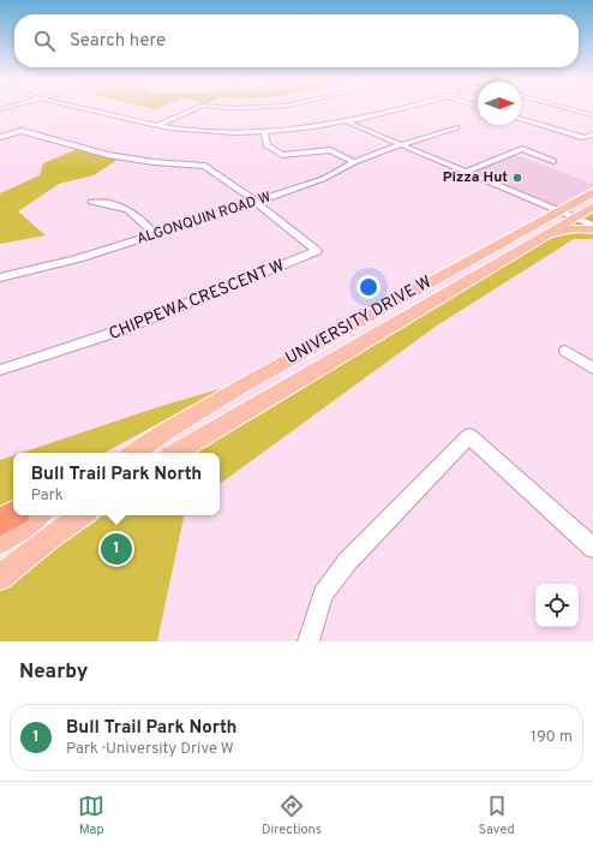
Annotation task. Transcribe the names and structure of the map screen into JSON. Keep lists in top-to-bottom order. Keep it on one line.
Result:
{"streets":{"main road":["UNIVERSITY DRIVE W"],"street":["ALGONQUIN ROAD W","CHIPPEWA CRESCENT W"]},"crossings":[["ALGONQUIN ROAD W","CHIPPEWA CRESCENT W"]],"places":["Pizza Hut"],"north":"right","page":{"search":"Search here","popup":["Bull Trail Park North","Park"],"pins":"1","heading":"Nearby","list":[{"mark":"1","name":"Bull Trail Park North","note":"Park · University Drive W","value":"190 m"}],"nav":["Map","Directions","Saved"]}}
